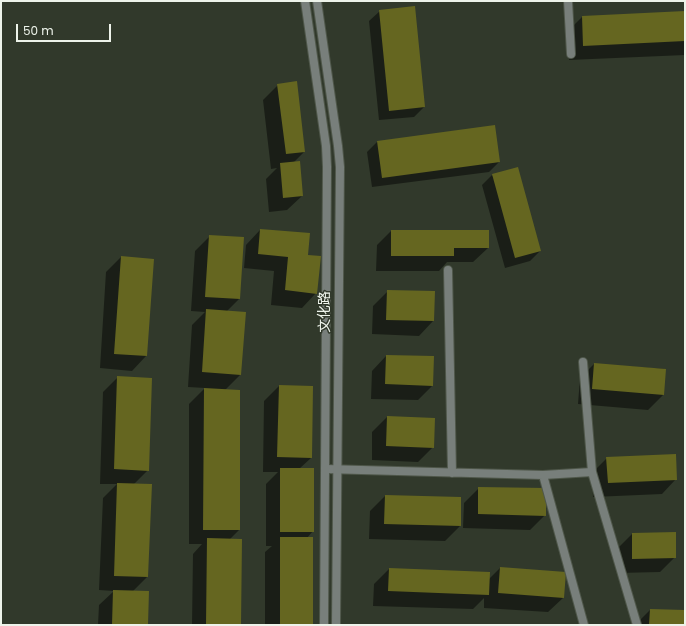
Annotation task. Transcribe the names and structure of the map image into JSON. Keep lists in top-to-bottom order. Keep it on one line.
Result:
{"streets":{"street":["文化路"]},"scale_bar":"50 m"}
